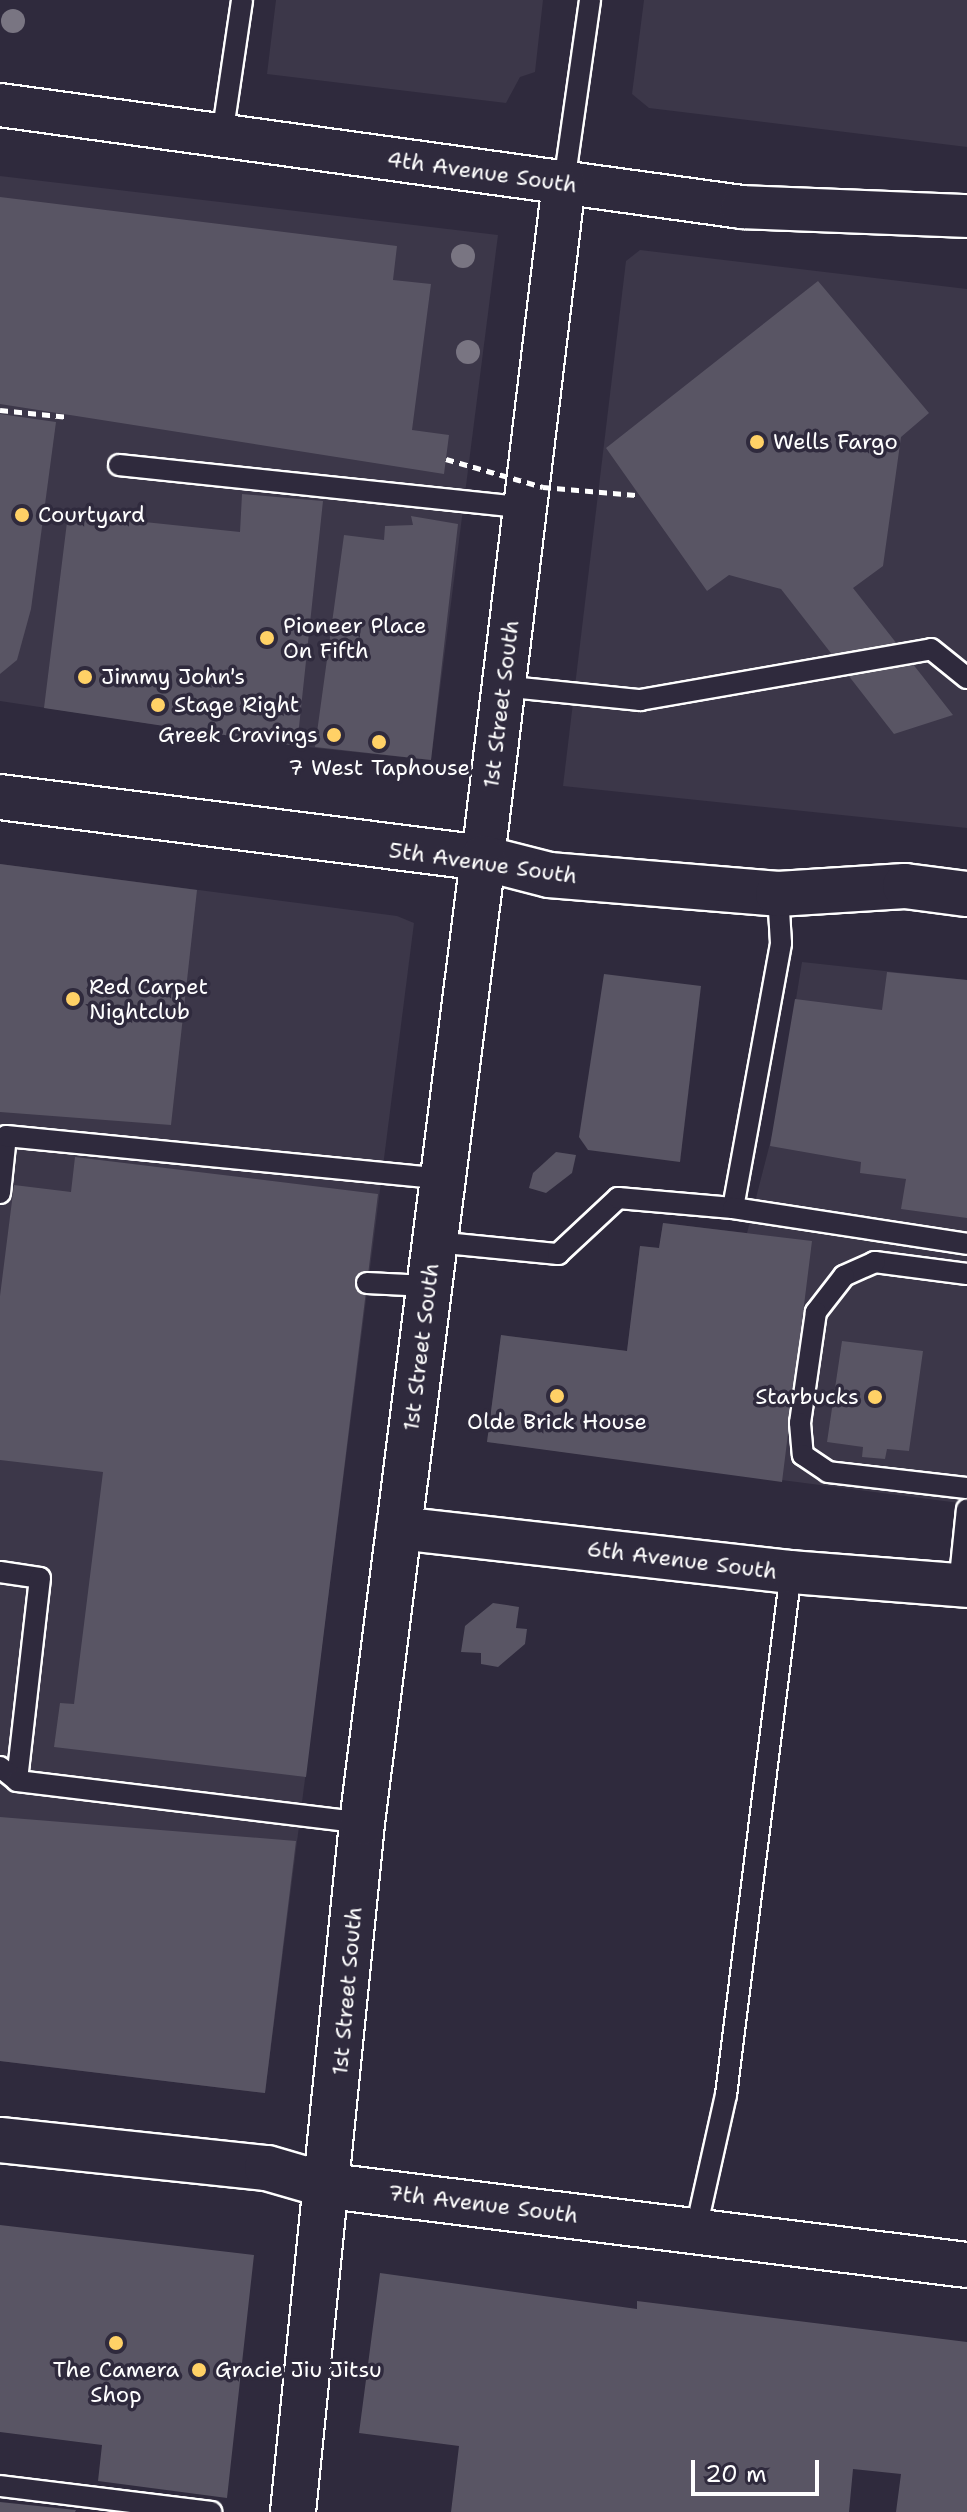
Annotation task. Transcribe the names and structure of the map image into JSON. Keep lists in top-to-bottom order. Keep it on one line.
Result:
{"streets":{"street":["4th Avenue South","1st Street South","5th Avenue South","6th Avenue South","7th Avenue South"]},"crossings":[["4th Avenue South","1st Street South"],["1st Street South","5th Avenue South"],["1st Street South","6th Avenue South"],["1st Street South","7th Avenue South"]],"places":["Wells Fargo","Courtyard","Pioneer Place On Fifth","Jimmy John's","Stage Right","Greek Cravings","7 West Taphouse","Red Carpet Nightclub","Olde Brick House","Starbucks","The Camera Shop","Gracie Jiu Jitsu"],"scale_bar":"20 m"}
